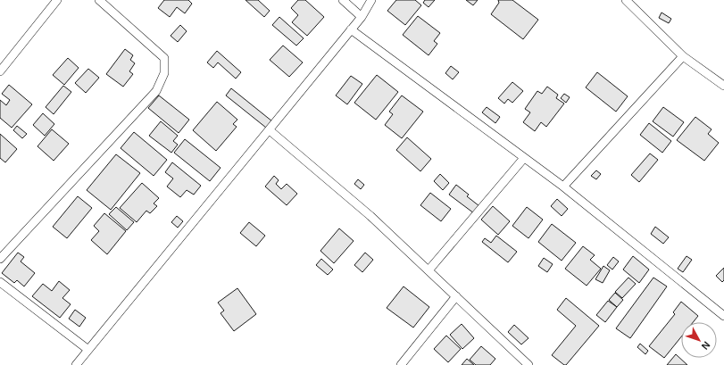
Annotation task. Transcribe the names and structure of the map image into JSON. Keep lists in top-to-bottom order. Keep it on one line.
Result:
{"north":"bottom right"}
